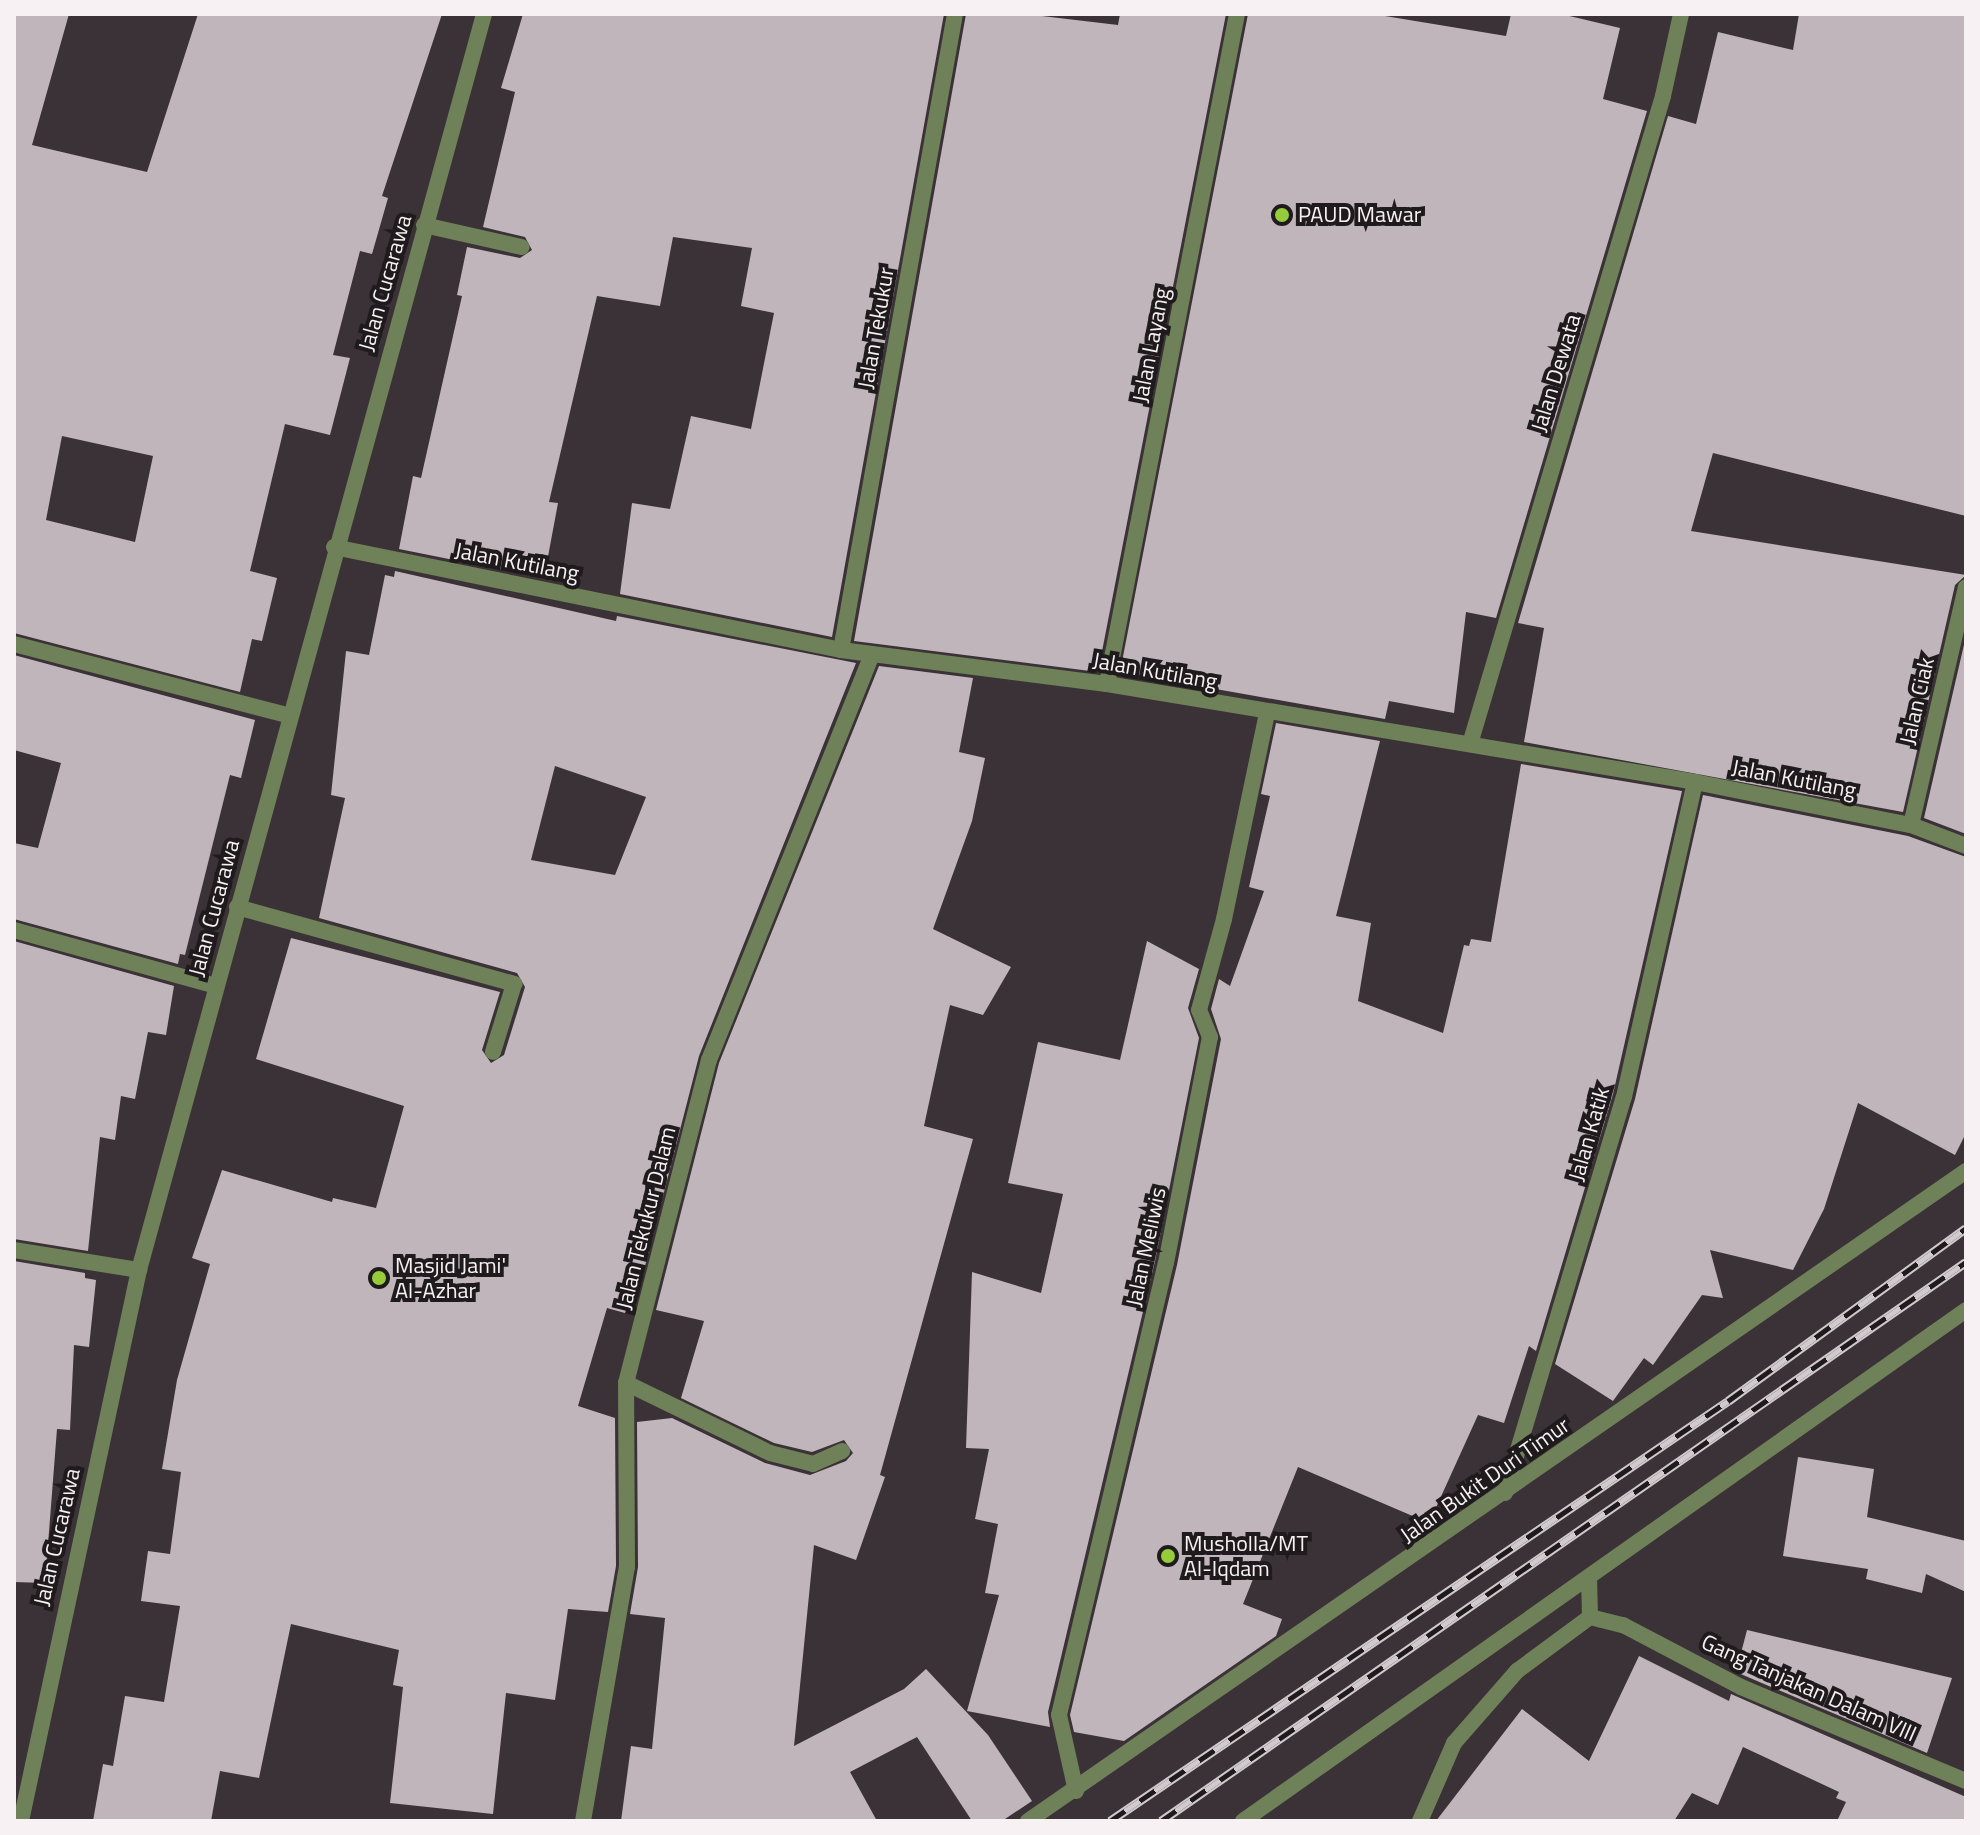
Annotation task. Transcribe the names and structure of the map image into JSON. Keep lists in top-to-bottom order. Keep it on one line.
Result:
{"streets":{"street":["Jalan Cucarawa","Jalan Tekukur","Jalan Layang","Jalan Dewata","Jalan Kutilang","Jalan Ciak","Jalan Katik","Jalan Tekukur Dalam","Jalan Meliwis","Jalan Bukit Duri Timur","Gang Tanjakan Dalam VIII"]},"crossings":[["Jalan Cucarawa","Jalan Kutilang"],["Jalan Tekukur","Jalan Kutilang"],["Jalan Layang","Jalan Kutilang"],["Jalan Dewata","Jalan Kutilang"],["Jalan Kutilang","Jalan Ciak"],["Jalan Kutilang","Jalan Katik"],["Jalan Kutilang","Jalan Tekukur Dalam"],["Jalan Kutilang","Jalan Meliwis"],["Jalan Katik","Jalan Bukit Duri Timur"],["Jalan Meliwis","Jalan Bukit Duri Timur"]],"places":["PAUD Mawar","Masjid Jami' Al-Azhar","Musholla/MT Al-Iqdam"]}
